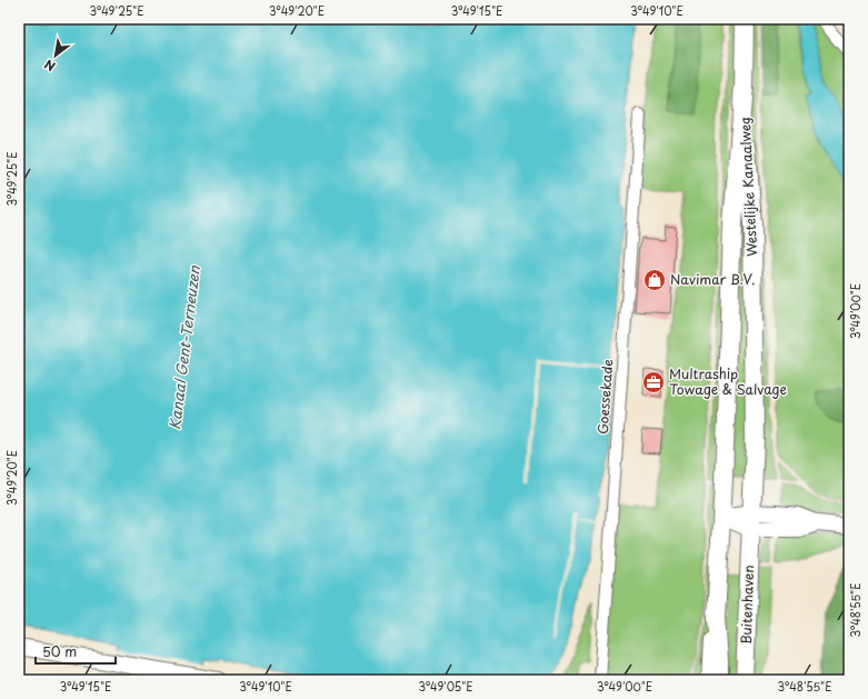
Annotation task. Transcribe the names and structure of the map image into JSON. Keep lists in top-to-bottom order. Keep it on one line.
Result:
{"streets":{"main road":["Westelijke Kanaalweg","Buitenhaven"],"street":["Goessekade"]},"crossings":[["Westelijke Kanaalweg","Buitenhaven"]],"water":["Kanaal Gent-Terneuzen"],"places":{"shop":["Navimar B.V."],"office":["Multraship Towage & Salvage"]},"scale_bar":"50 m","north":"bottom left","coordinates":["3°49'25\"E","3°49'20\"E","3°49'15\"E","3°49'10\"E","3°49'00\"E","3°48'55\"E","3°49'05\"E"]}
